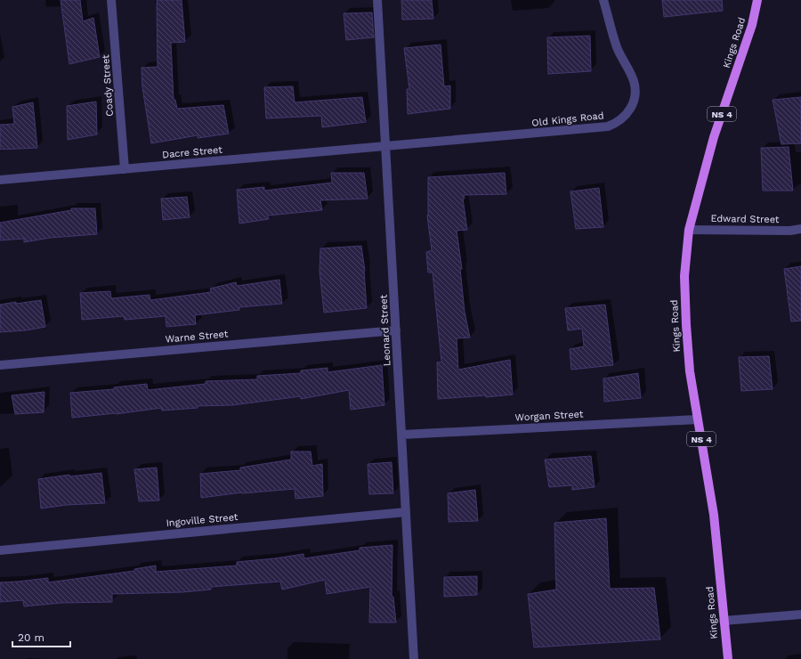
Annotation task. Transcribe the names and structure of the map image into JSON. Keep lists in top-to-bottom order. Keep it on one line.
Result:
{"streets":{"main road":["Kings Road","NS 4"],"street":["Coady Street","Old Kings Road","Dacre Street","Edward Street","Leonard Street","Warne Street","Worgan Street","Ingoville Street"]},"crossings":[["Kings Road","Edward Street"],["Kings Road","Worgan Street"],["Coady Street","Dacre Street"],["Old Kings Road","Dacre Street"],["Old Kings Road","Leonard Street"],["Dacre Street","Leonard Street"],["Leonard Street","Warne Street"],["Leonard Street","Worgan Street"],["Leonard Street","Ingoville Street"]],"scale_bar":"20 m"}
